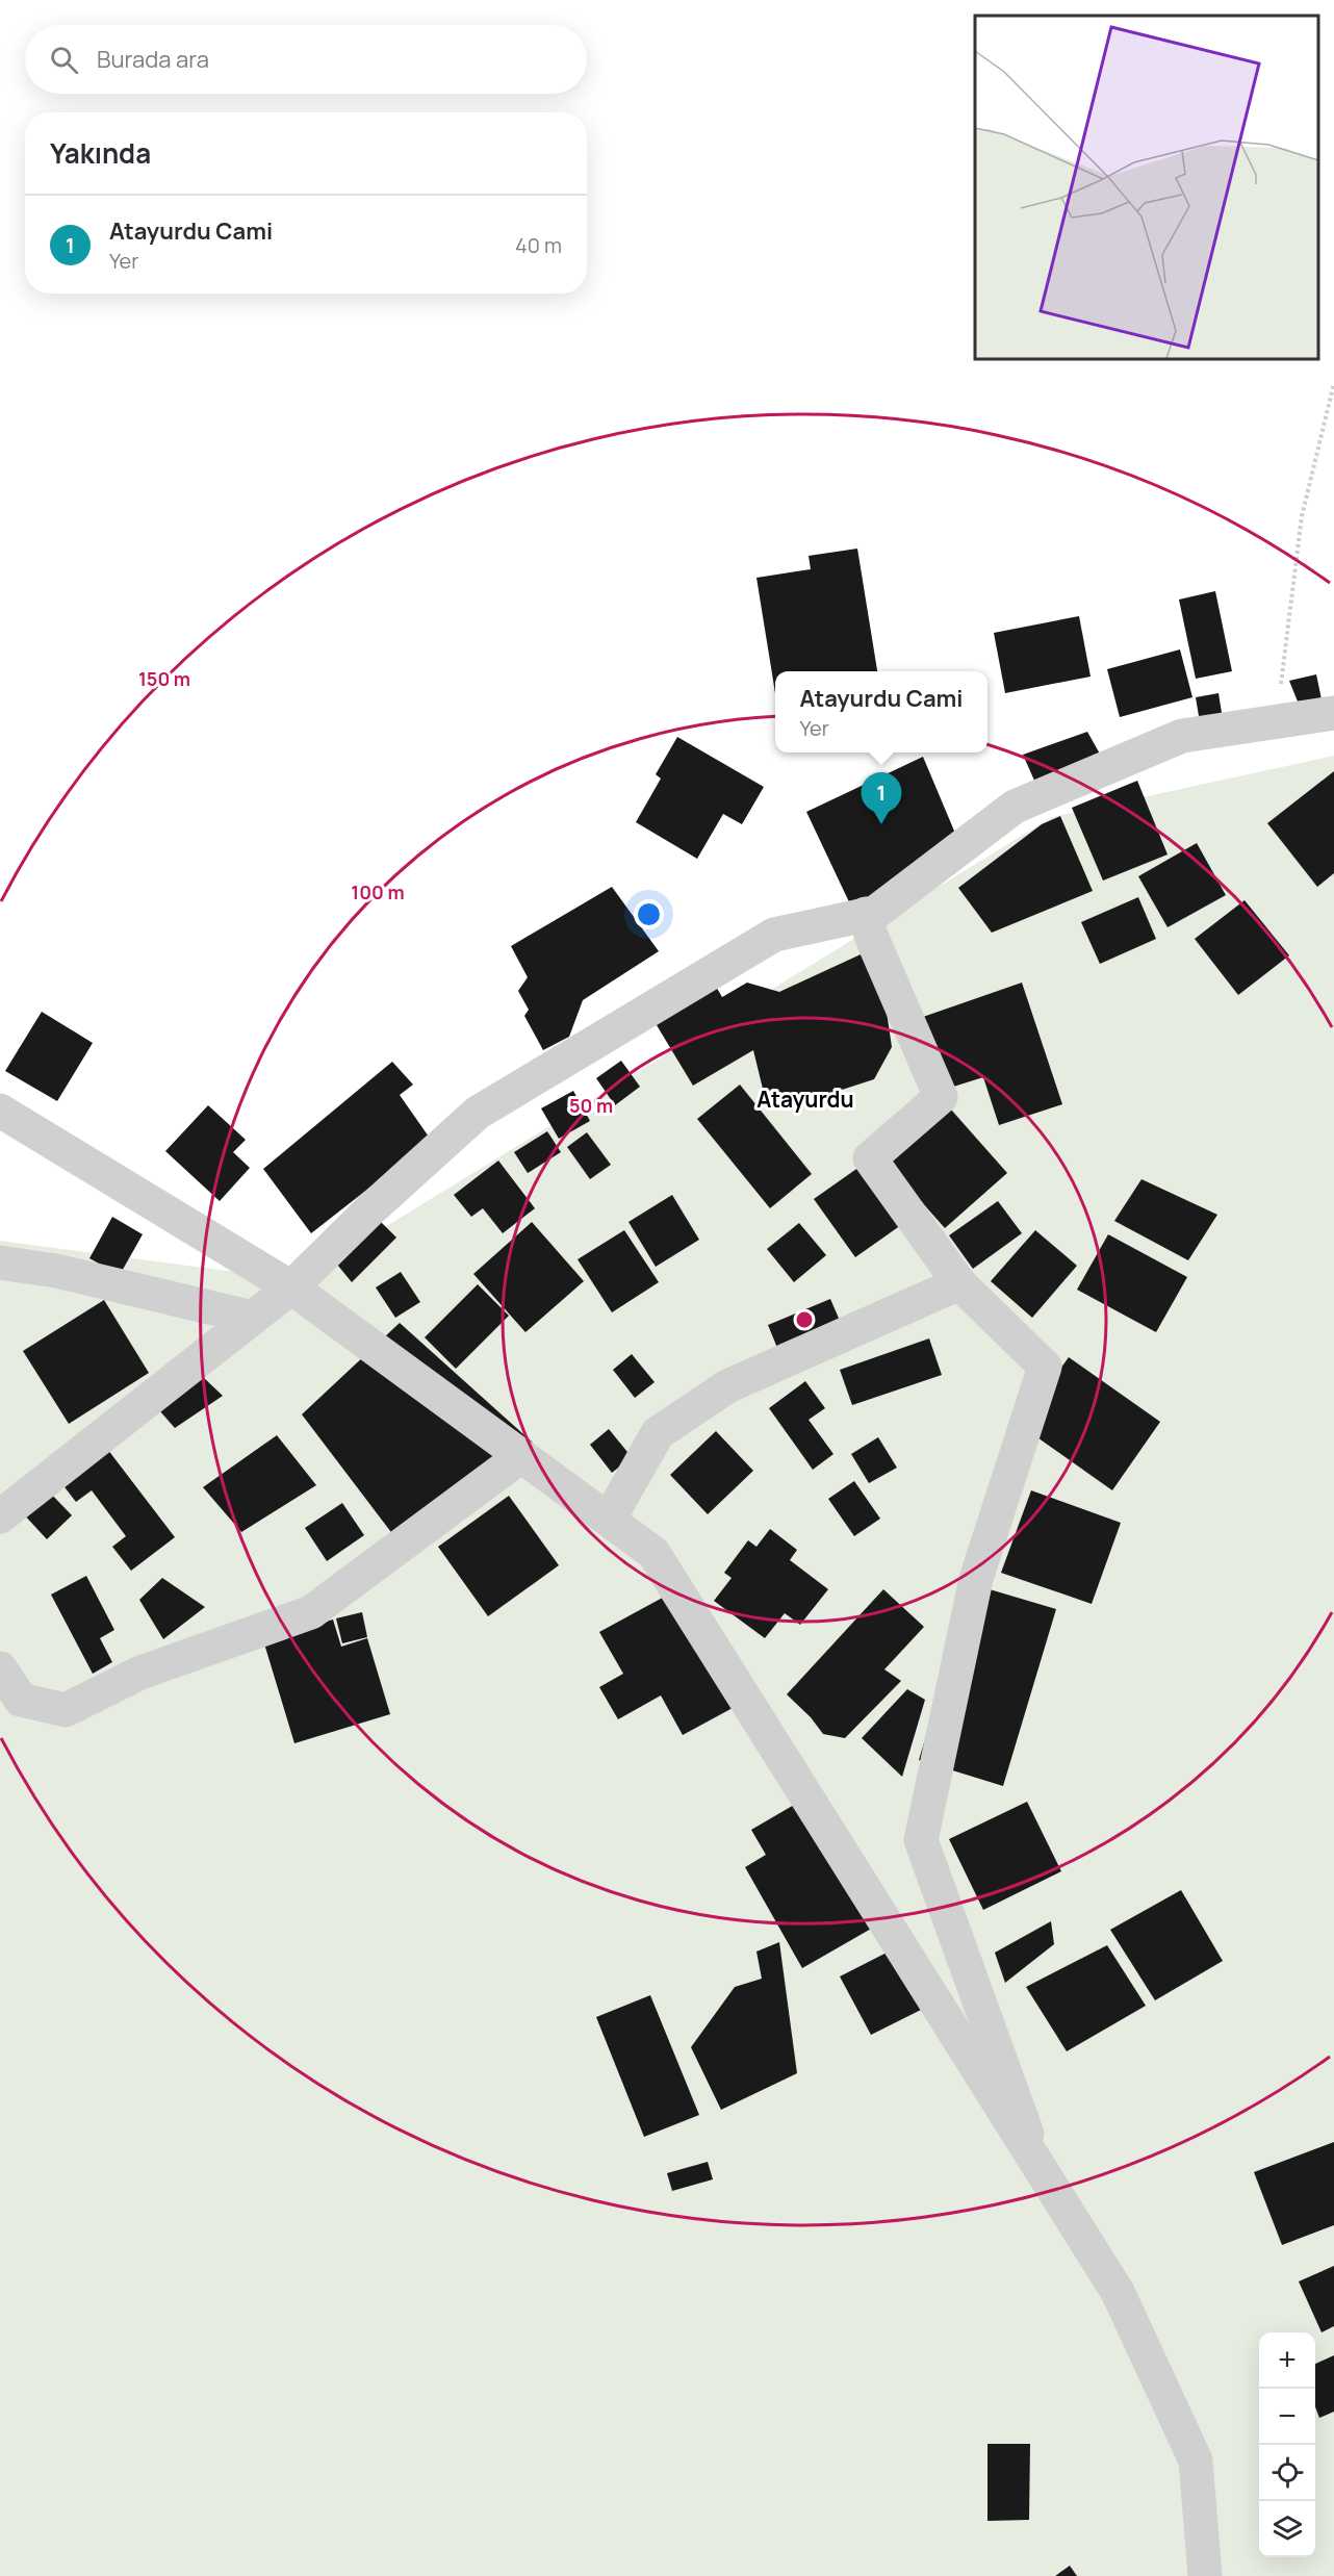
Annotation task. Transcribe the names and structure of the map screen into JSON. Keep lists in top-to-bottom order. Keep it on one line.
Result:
{"districts":["Atayurdu"],"page":{"search":"Burada ara","heading":"Yakında","list":[{"mark":"1","name":"Atayurdu Cami","note":"Yer","value":"40 m"}],"popup":["Atayurdu Cami","Yer"],"pins":"1","map_buttons":["+","−"]},"rings":["150 m","100 m","50 m"]}
